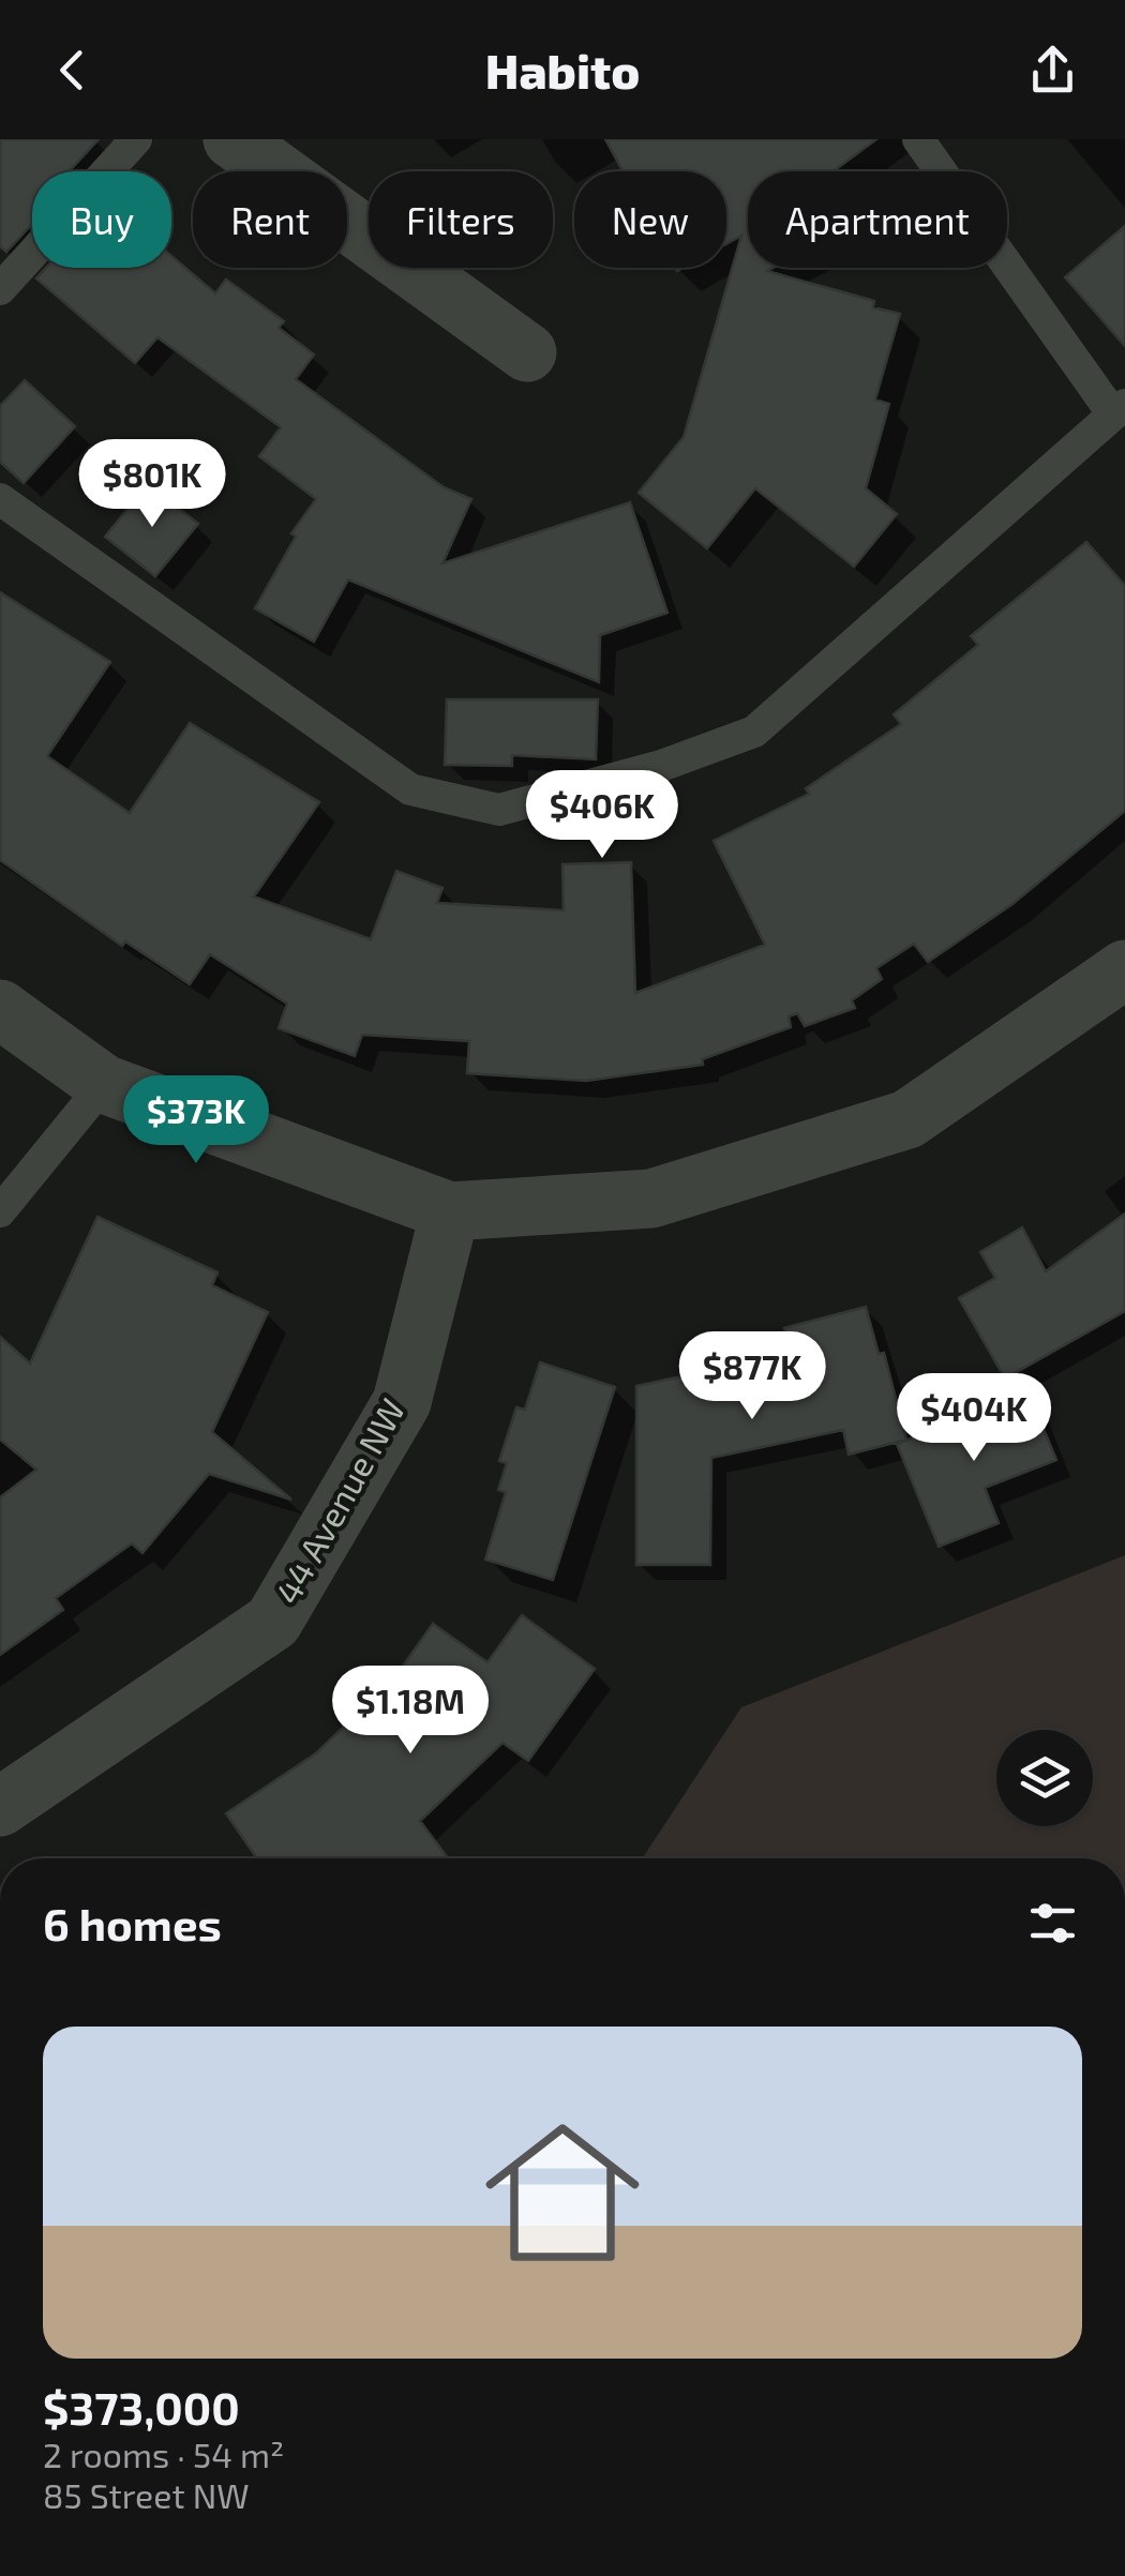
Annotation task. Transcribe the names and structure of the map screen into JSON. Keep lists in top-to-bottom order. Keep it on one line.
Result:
{"streets":{"street":["44 Avenue NW"]},"page":{"header":"Habito","chip":["Buy","Rent","Filters","New","Apartment"],"price":["$801K","$406K","$373K","$877K","$404K","$1.18M"],"heading":"6 homes","list":[{"name":"$373,000","note":"2 rooms · 54 m² · 85 Street NW"}]}}
